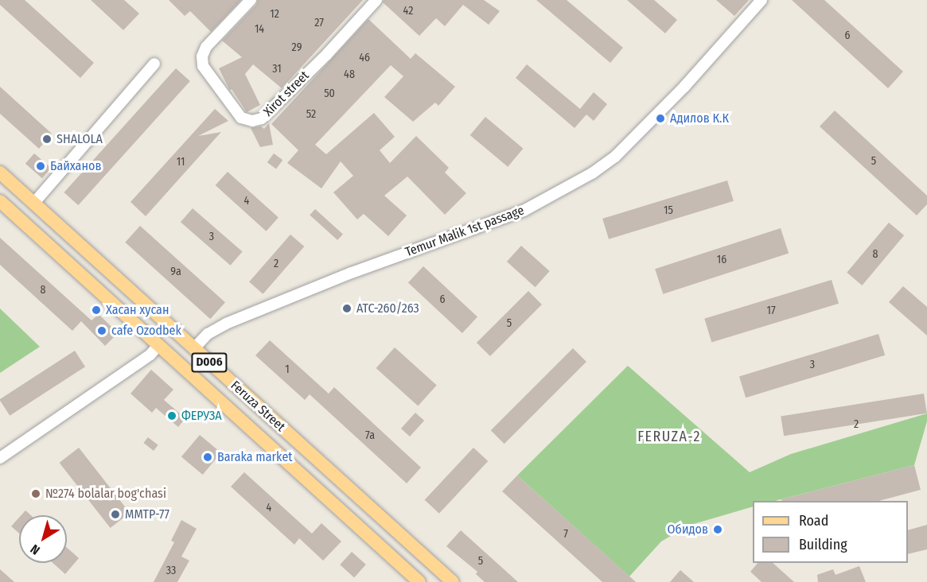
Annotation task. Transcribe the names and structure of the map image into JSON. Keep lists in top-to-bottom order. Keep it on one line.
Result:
{"streets":{"main road":["D006","Feruza Street"],"street":["Xirot street","Temur Malik 1st passage"]},"crossings":[["Temur Malik 1st passage","Feruza Street"]],"districts":["FERUZA-2"],"places":["Адилов К.К","SHALOLA","Байханов","АТС-260/263","Хасан хусан","cafe Ozodbek","ФЕРУЗА","Baraka market","№274 bolalar bog'chasi","MMTP-77","Обидов"],"house_numbers":["42","12","27","14","6","29","46","31","48","50","52","5","11","4","15","3","8","16","2","9a","8","6","17","5","3","1","2","7а","4","7","5","33"],"legend":["Road","Building"],"north":"bottom left"}
